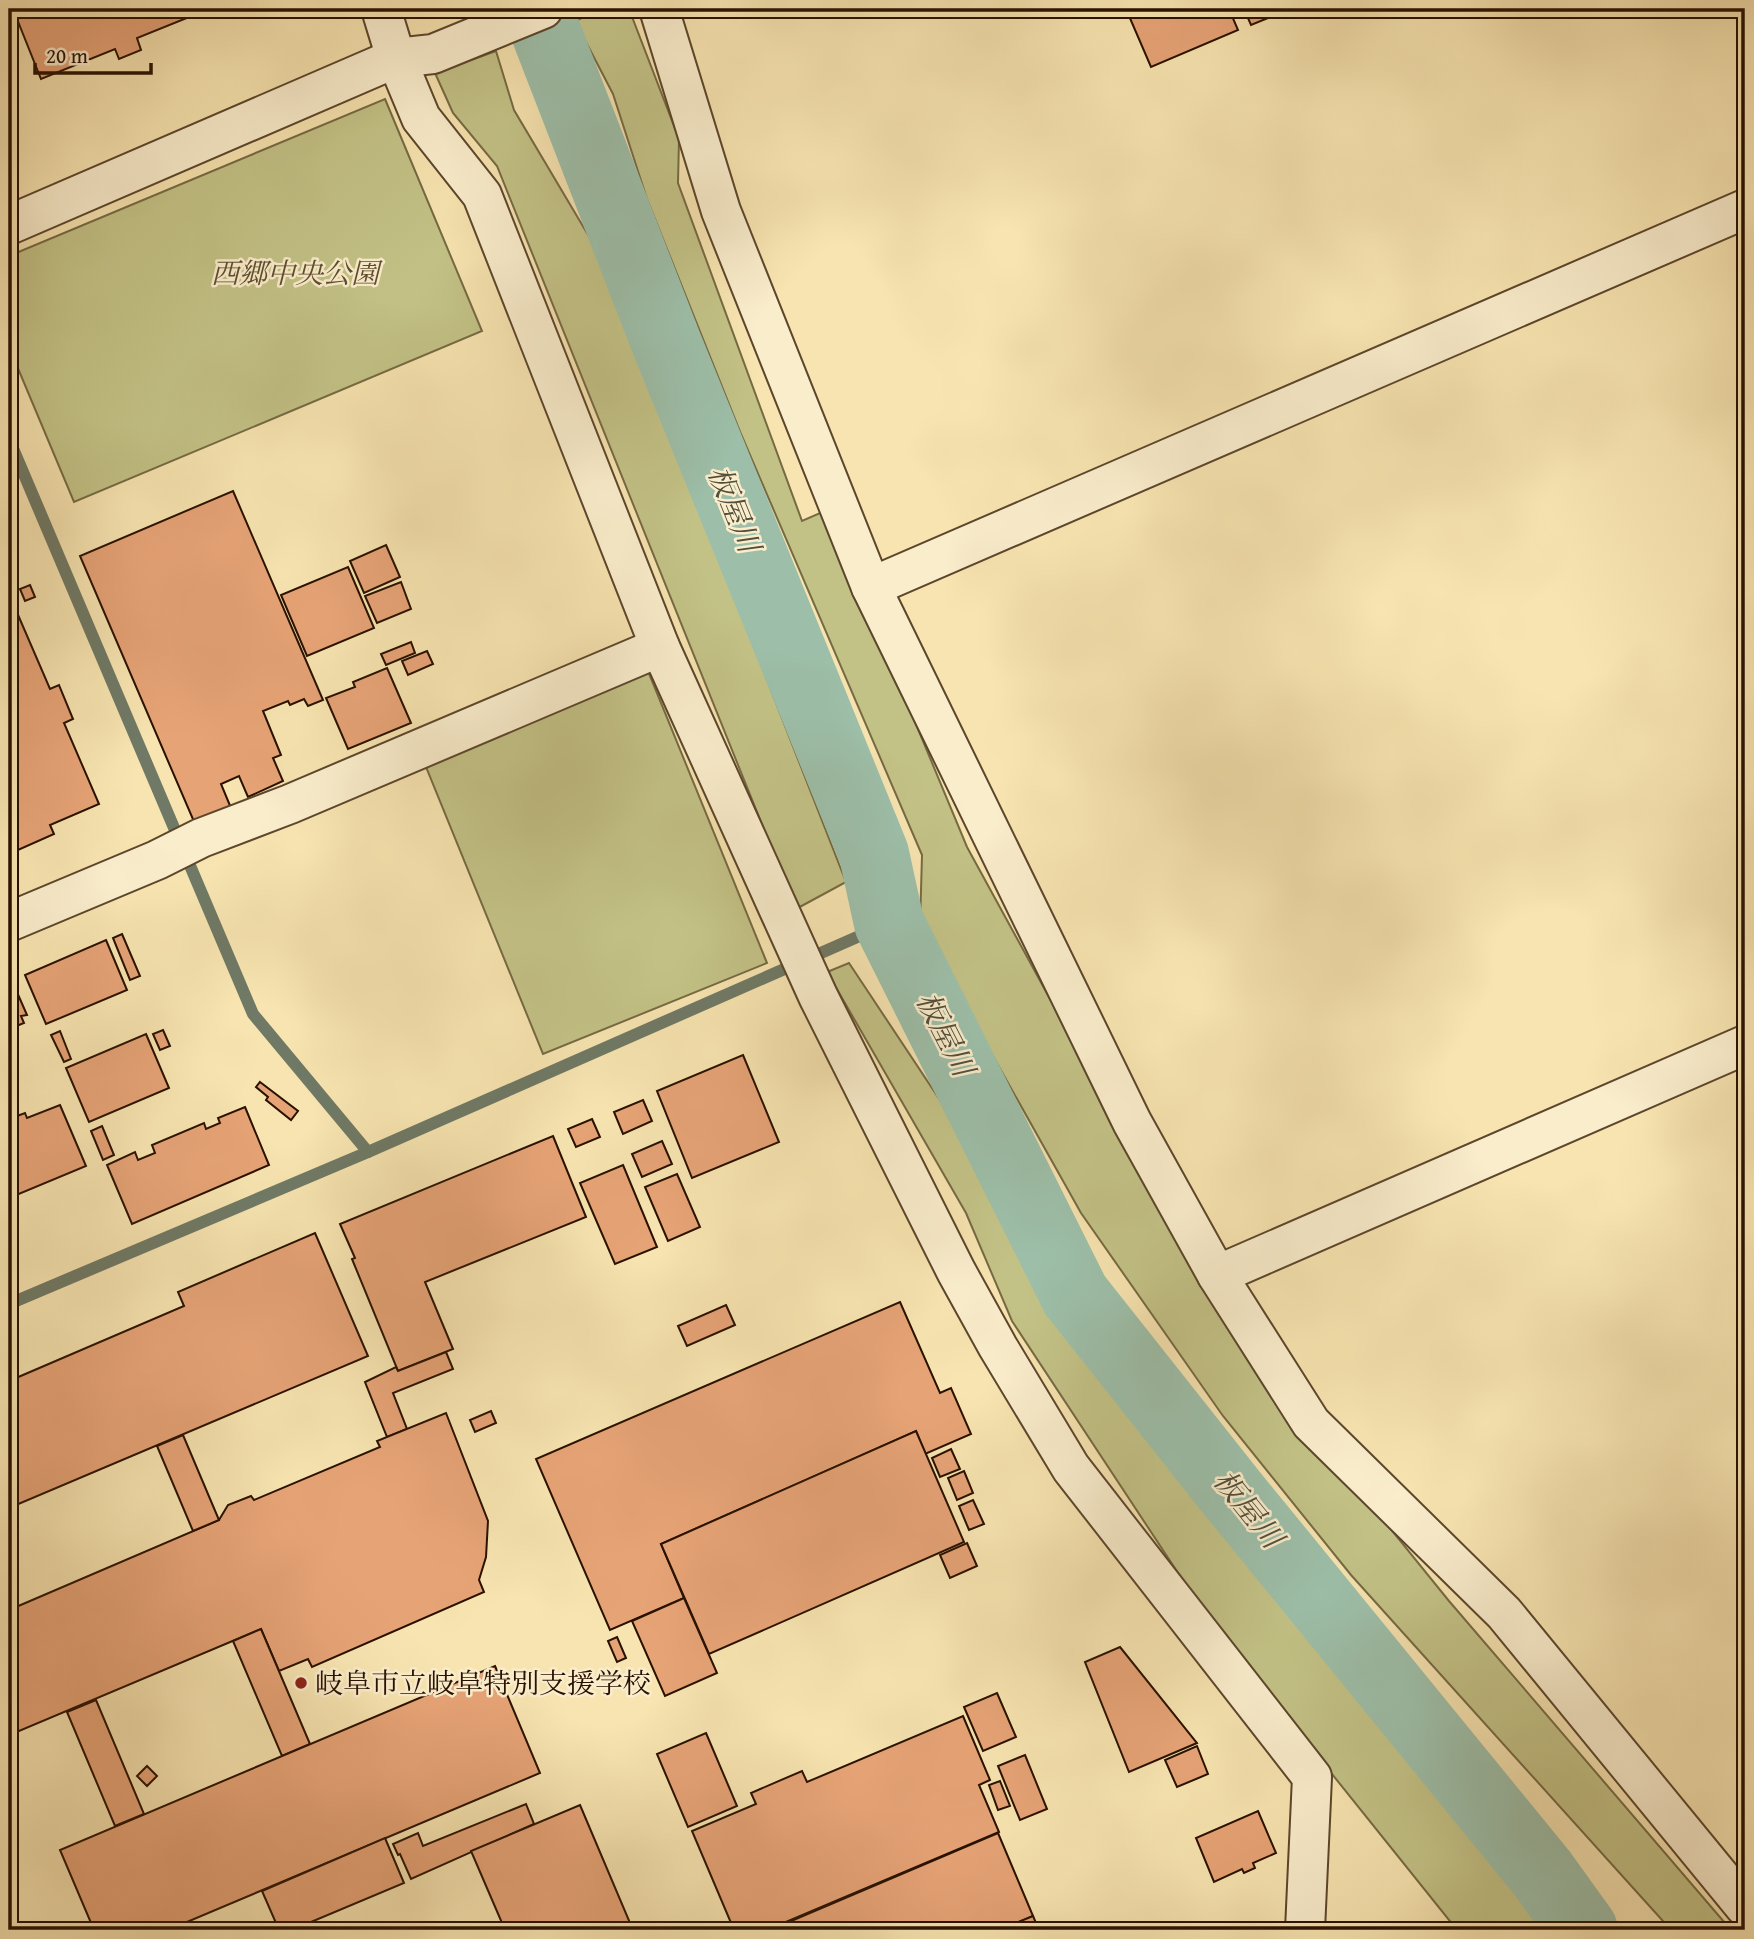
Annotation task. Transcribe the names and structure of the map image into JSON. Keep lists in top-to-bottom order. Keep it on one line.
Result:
{"water":["板屋川"],"parks":["西郷中央公園"],"places":["岐阜市立岐阜特別支援学校"],"scale_bar":"20 m"}
